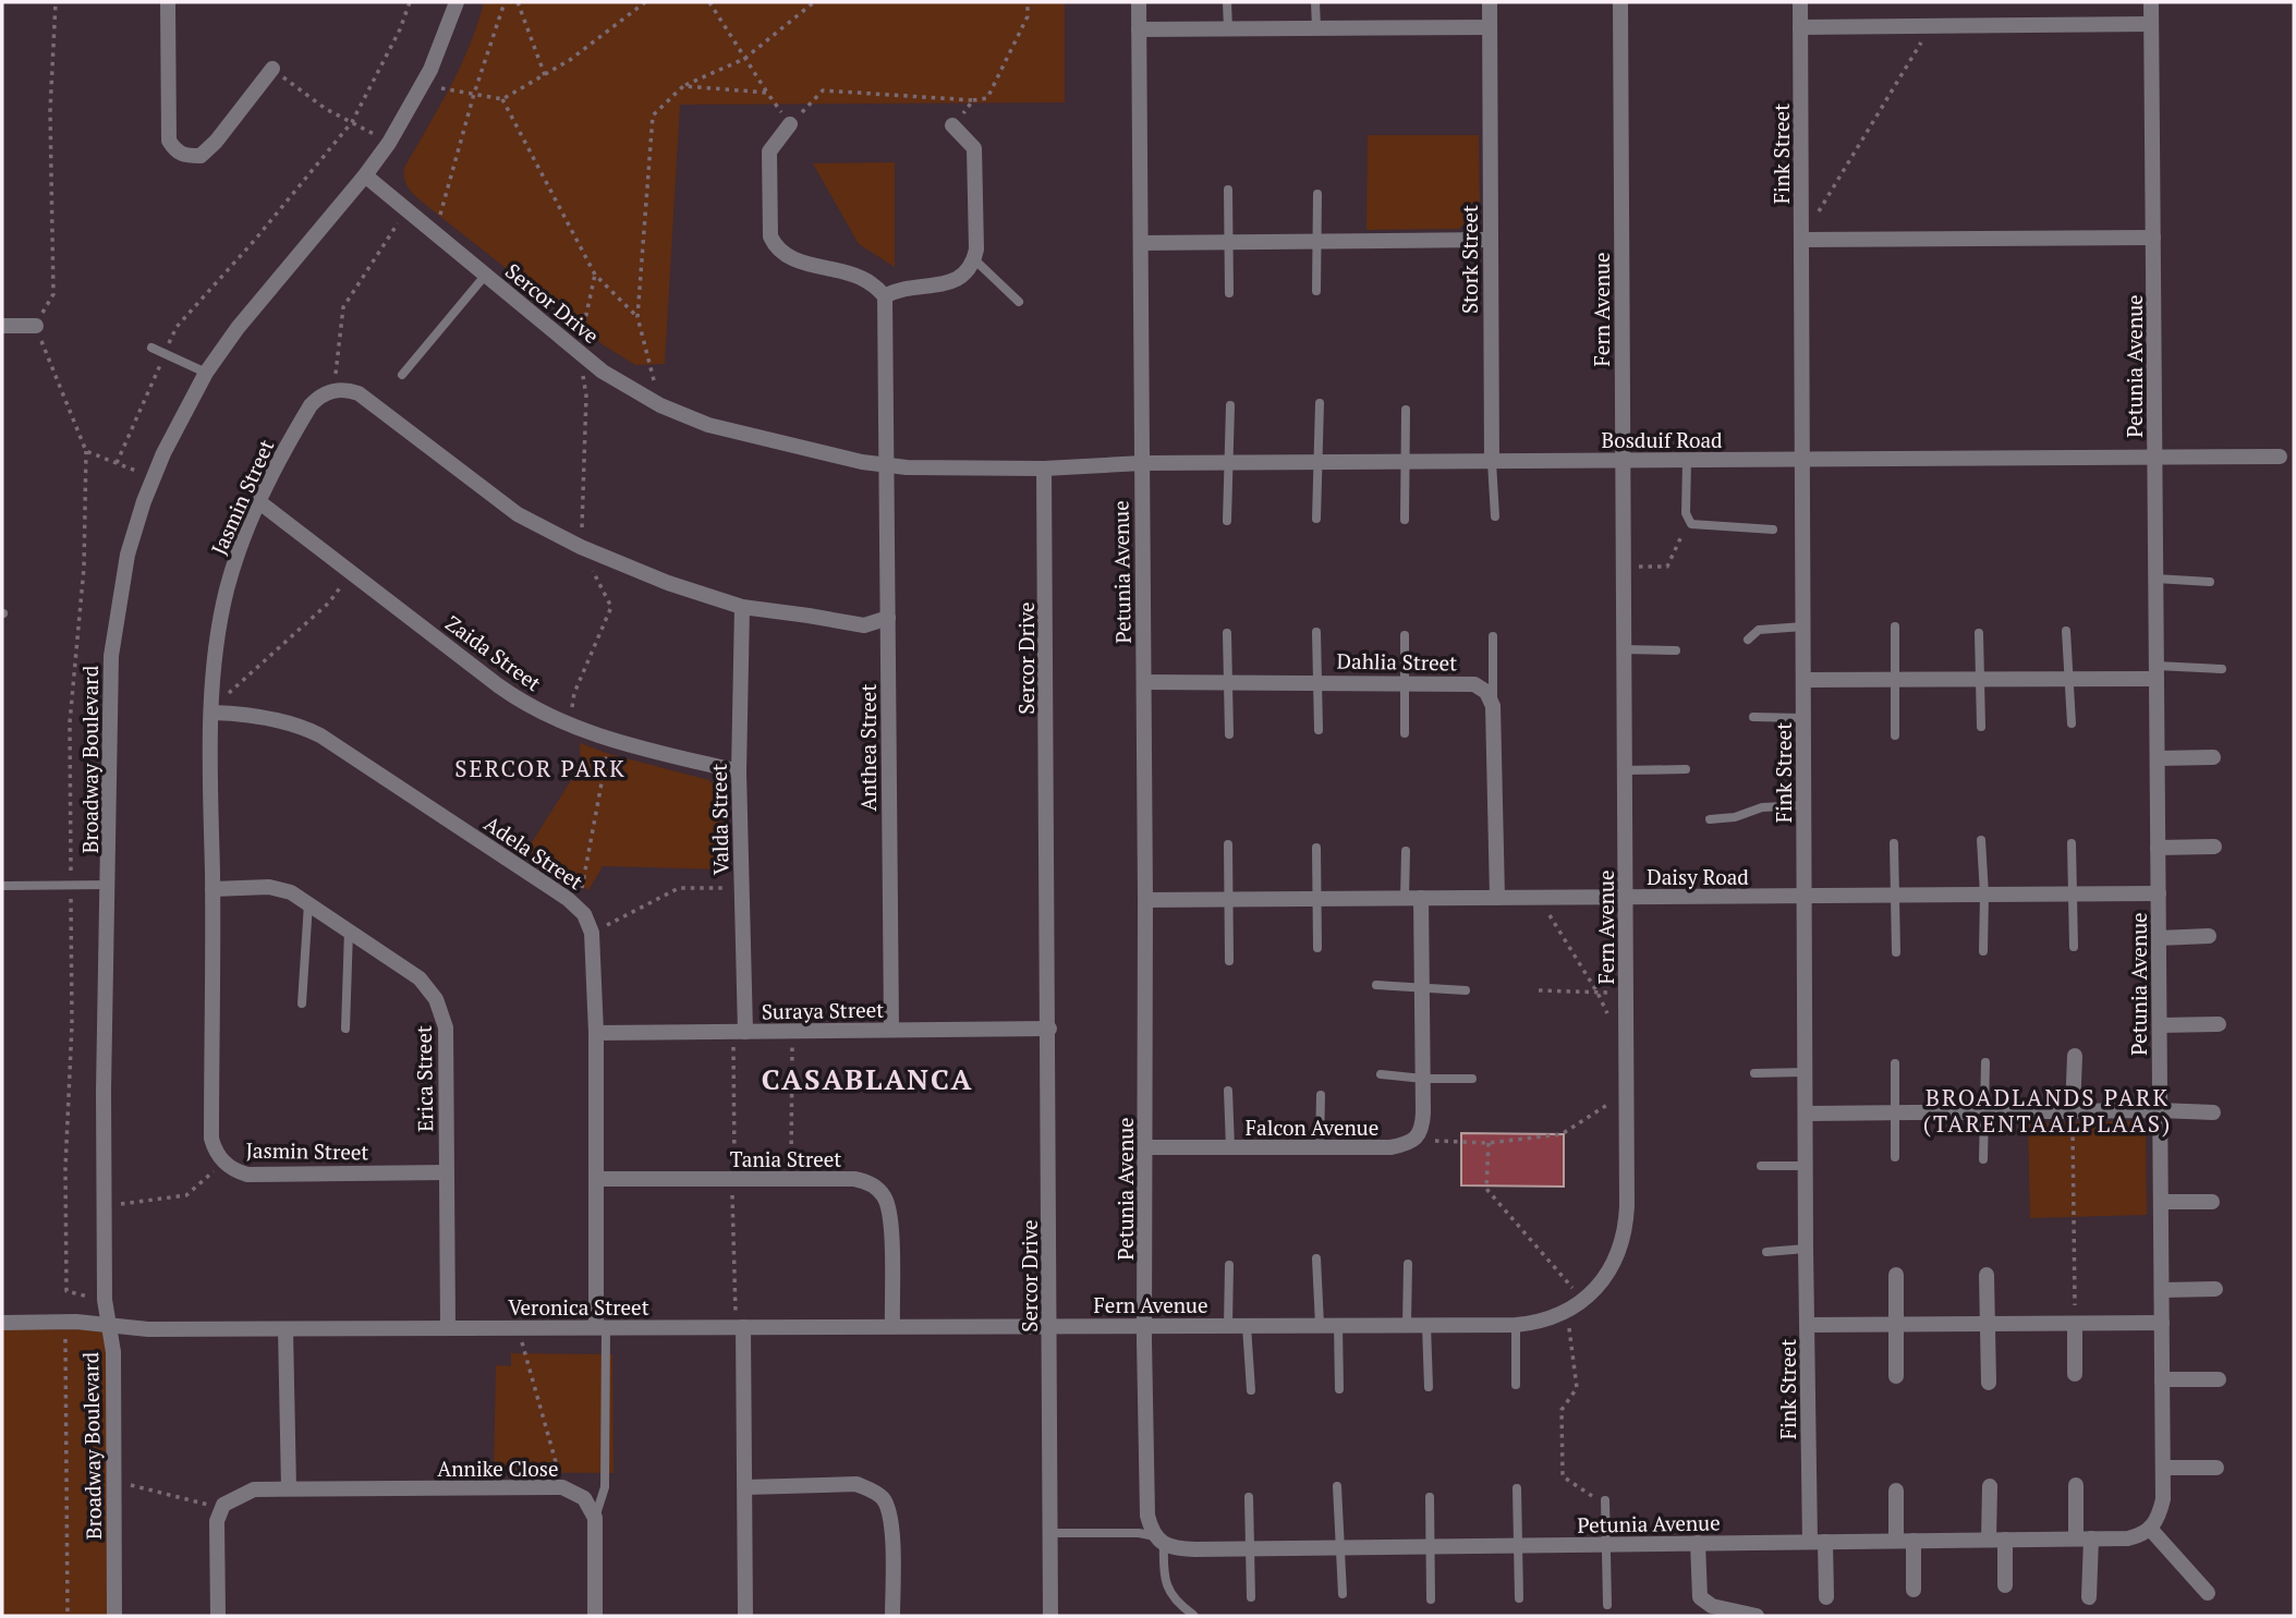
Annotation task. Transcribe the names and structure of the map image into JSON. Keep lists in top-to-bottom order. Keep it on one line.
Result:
{"streets":{"street":["Fink Street","Stork Street","Sercor Drive","Fern Avenue","Petunia Avenue","Bosduif Road","Jasmin Street","Zaida Street","Dahlia Street","Anthea Street","Broadway Boulevard","Valda Street","Adela Street","Daisy Road","Suraya Street","Erica Street","Falcon Avenue","Tania Street","Veronica Street","Annike Close"]},"crossings":[["Fink Street","Petunia Avenue"],["Fink Street","Bosduif Road"],["Fink Street","Daisy Road"],["Stork Street","Bosduif Road"],["Sercor Drive","Fern Avenue"],["Sercor Drive","Bosduif Road"],["Sercor Drive","Anthea Street"],["Sercor Drive","Broadway Boulevard"],["Sercor Drive","Suraya Street"],["Sercor Drive","Veronica Street"],["Fern Avenue","Petunia Avenue"],["Fern Avenue","Bosduif Road"],["Fern Avenue","Daisy Road"],["Fern Avenue","Veronica Street"],["Petunia Avenue","Bosduif Road"],["Petunia Avenue","Dahlia Street"],["Petunia Avenue","Daisy Road"],["Petunia Avenue","Falcon Avenue"],["Jasmin Street","Zaida Street"],["Jasmin Street","Adela Street"],["Jasmin Street","Erica Street"],["Zaida Street","Valda Street"],["Anthea Street","Suraya Street"],["Broadway Boulevard","Veronica Street"],["Valda Street","Suraya Street"],["Adela Street","Suraya Street"],["Adela Street","Tania Street"],["Adela Street","Veronica Street"],["Erica Street","Veronica Street"],["Tania Street","Veronica Street"]],"districts":["SERCOR PARK","CASABLANCA","BROADLANDS PARK (TARENTAALPLAAS)"]}
